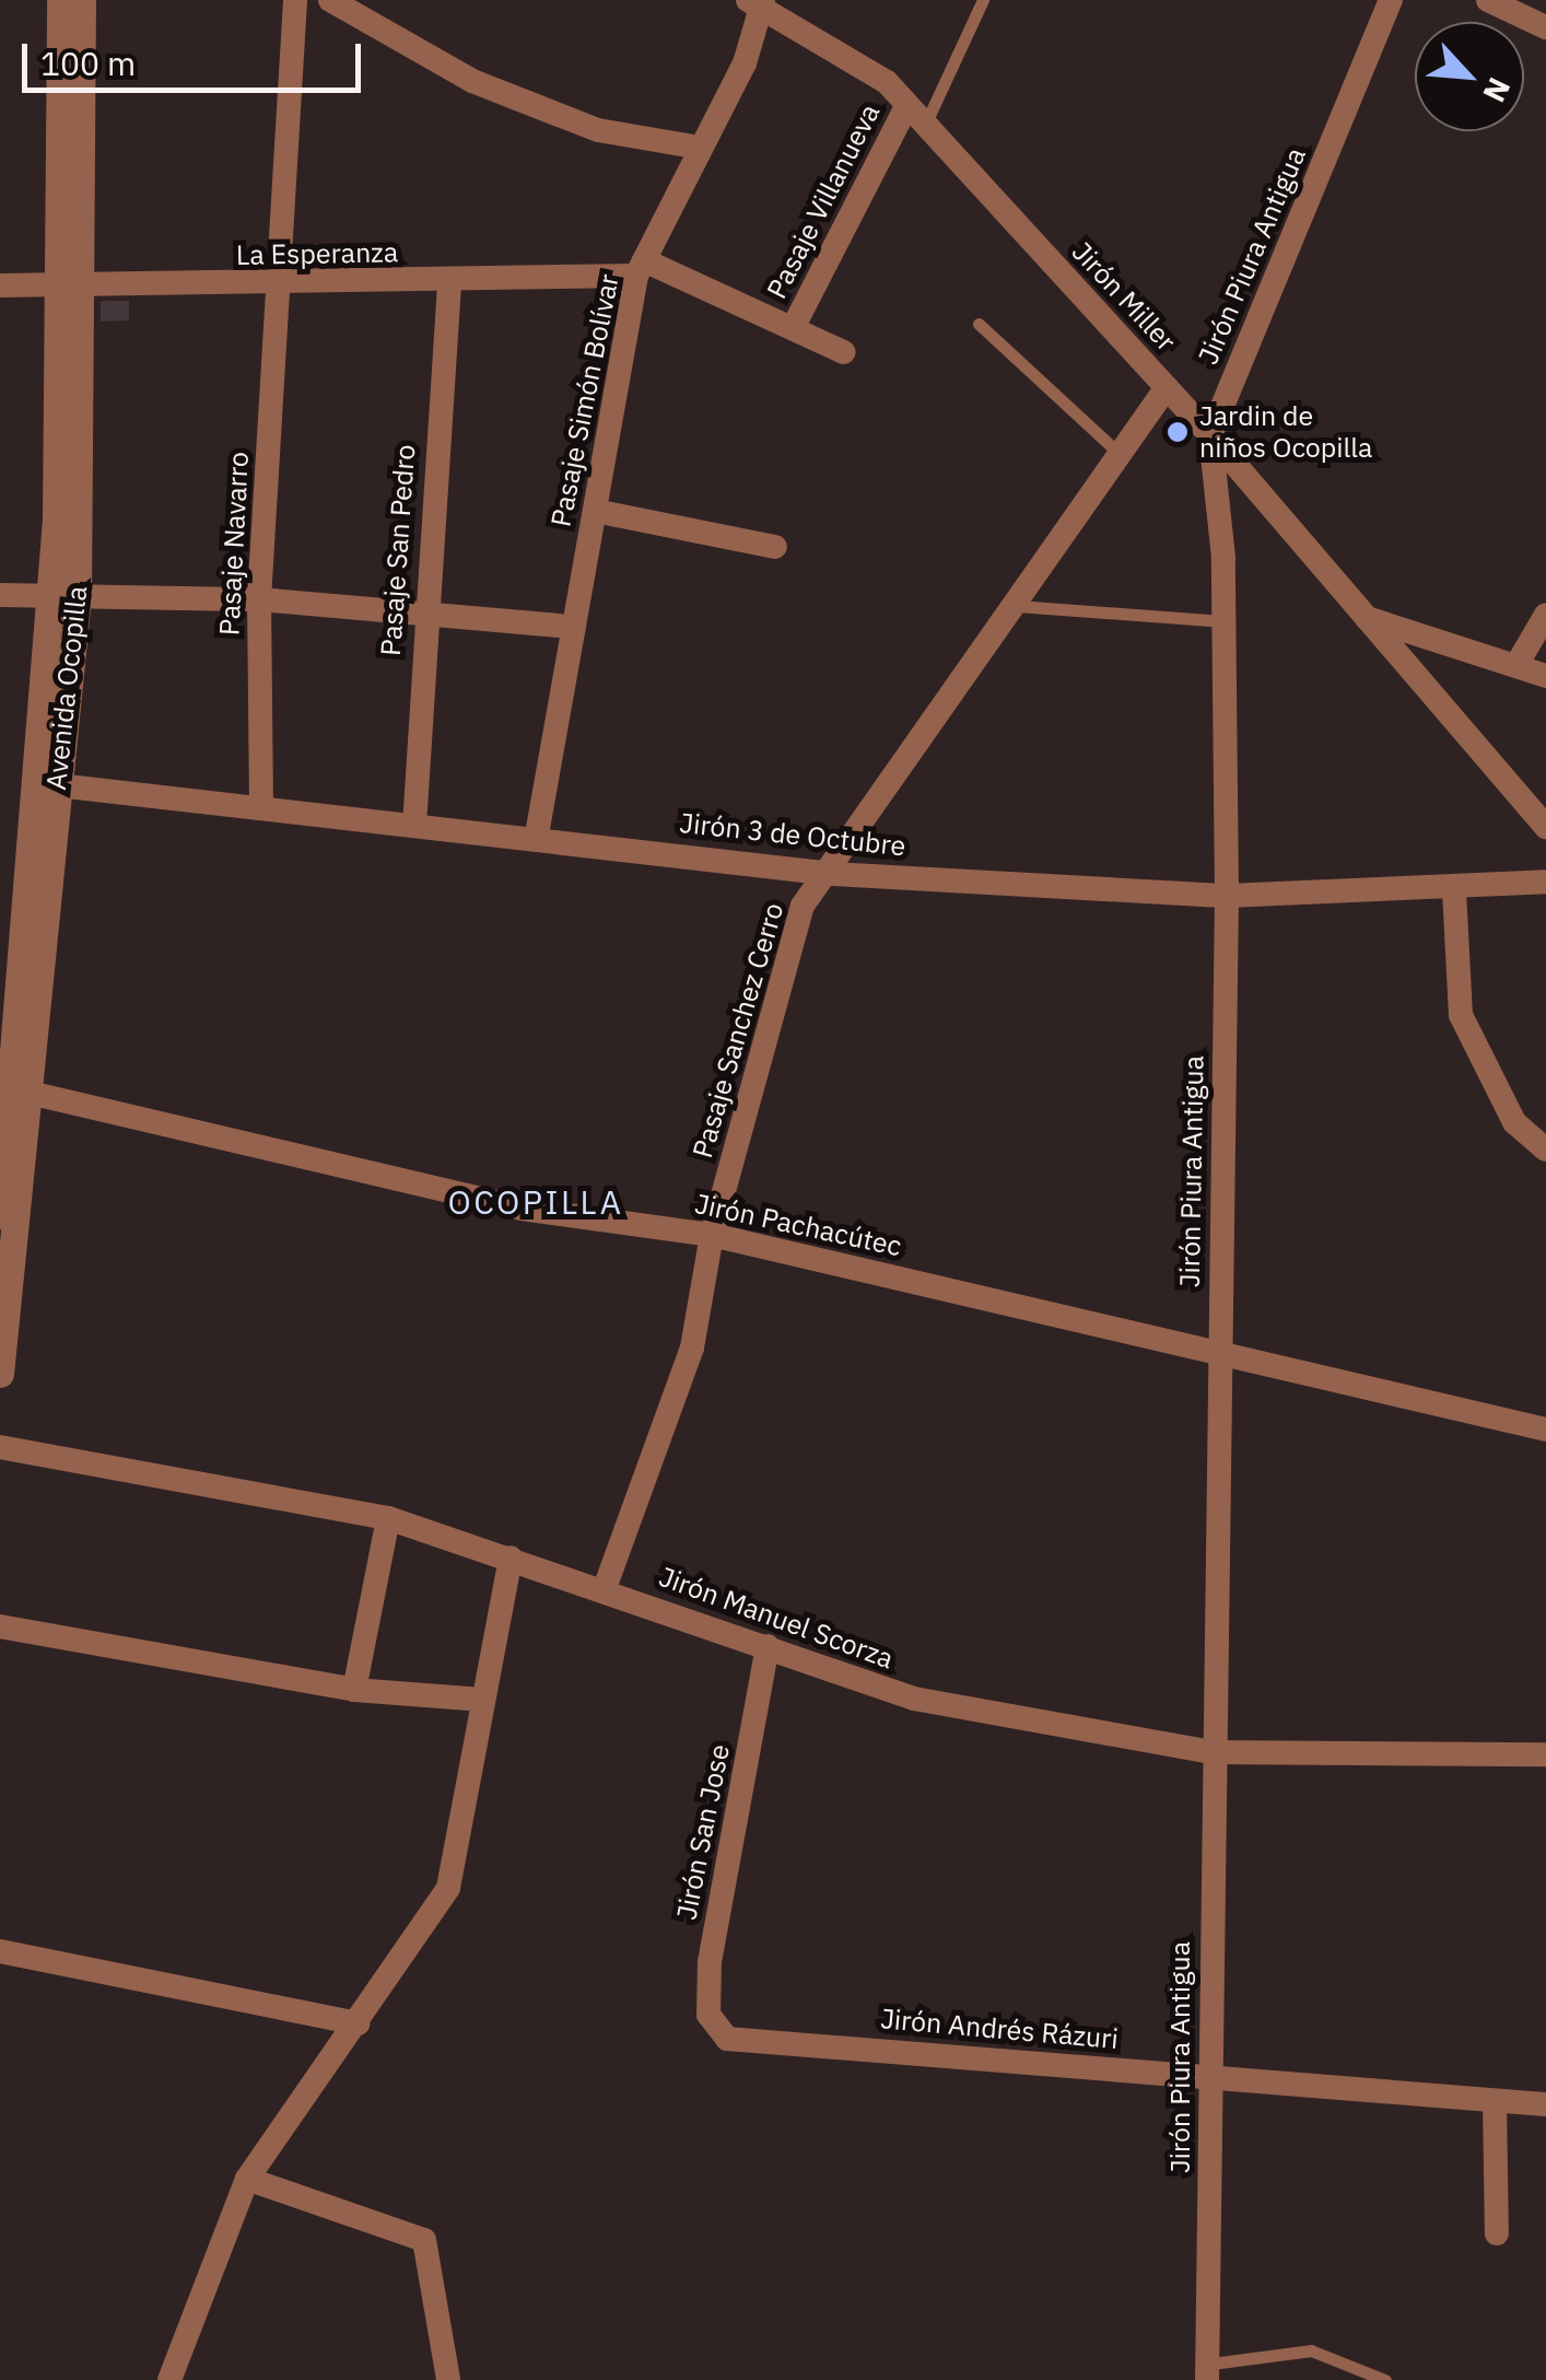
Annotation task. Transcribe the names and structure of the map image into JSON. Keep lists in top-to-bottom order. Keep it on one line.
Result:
{"streets":{"street":["Pasaje Villanueva","La Esperanza","Jirón Piura Antigua","Jirón Miller","Pasaje Simón Bolívar","Pasaje Navarro","Pasaje San Pedro","Avenida Ocopilla","Jirón 3 de Octubre","Pasaje Sanchez Cerro","Jirón Pachacútec","Jirón Manuel Scorza","Jirón San Jose","Jirón Andrés Rázuri"]},"crossings":[["Pasaje Villanueva","Jirón Miller"],["La Esperanza","Pasaje Simón Bolívar"],["La Esperanza","Pasaje Navarro"],["La Esperanza","Pasaje San Pedro"],["La Esperanza","Avenida Ocopilla"],["Jirón Piura Antigua","Jirón Miller"],["Jirón Piura Antigua","Jirón 3 de Octubre"],["Jirón Piura Antigua","Jirón Pachacútec"],["Jirón Piura Antigua","Jirón Manuel Scorza"],["Jirón Piura Antigua","Jirón Andrés Rázuri"],["Jirón Miller","Pasaje Simón Bolívar"],["Jirón Miller","Pasaje Sanchez Cerro"],["Pasaje Simón Bolívar","Jirón 3 de Octubre"],["Pasaje Navarro","Jirón 3 de Octubre"],["Pasaje San Pedro","Jirón 3 de Octubre"],["Avenida Ocopilla","Jirón 3 de Octubre"],["Avenida Ocopilla","Jirón Pachacútec"],["Jirón 3 de Octubre","Pasaje Sanchez Cerro"],["Pasaje Sanchez Cerro","Jirón Pachacútec"],["Pasaje Sanchez Cerro","Jirón Manuel Scorza"],["Jirón Manuel Scorza","Jirón San Jose"],["Jirón San Jose","Jirón Andrés Rázuri"]],"districts":["OCOPILLA"],"places":["Jardin de niños Ocopilla"],"scale_bar":"100 m","north":"bottom right"}
